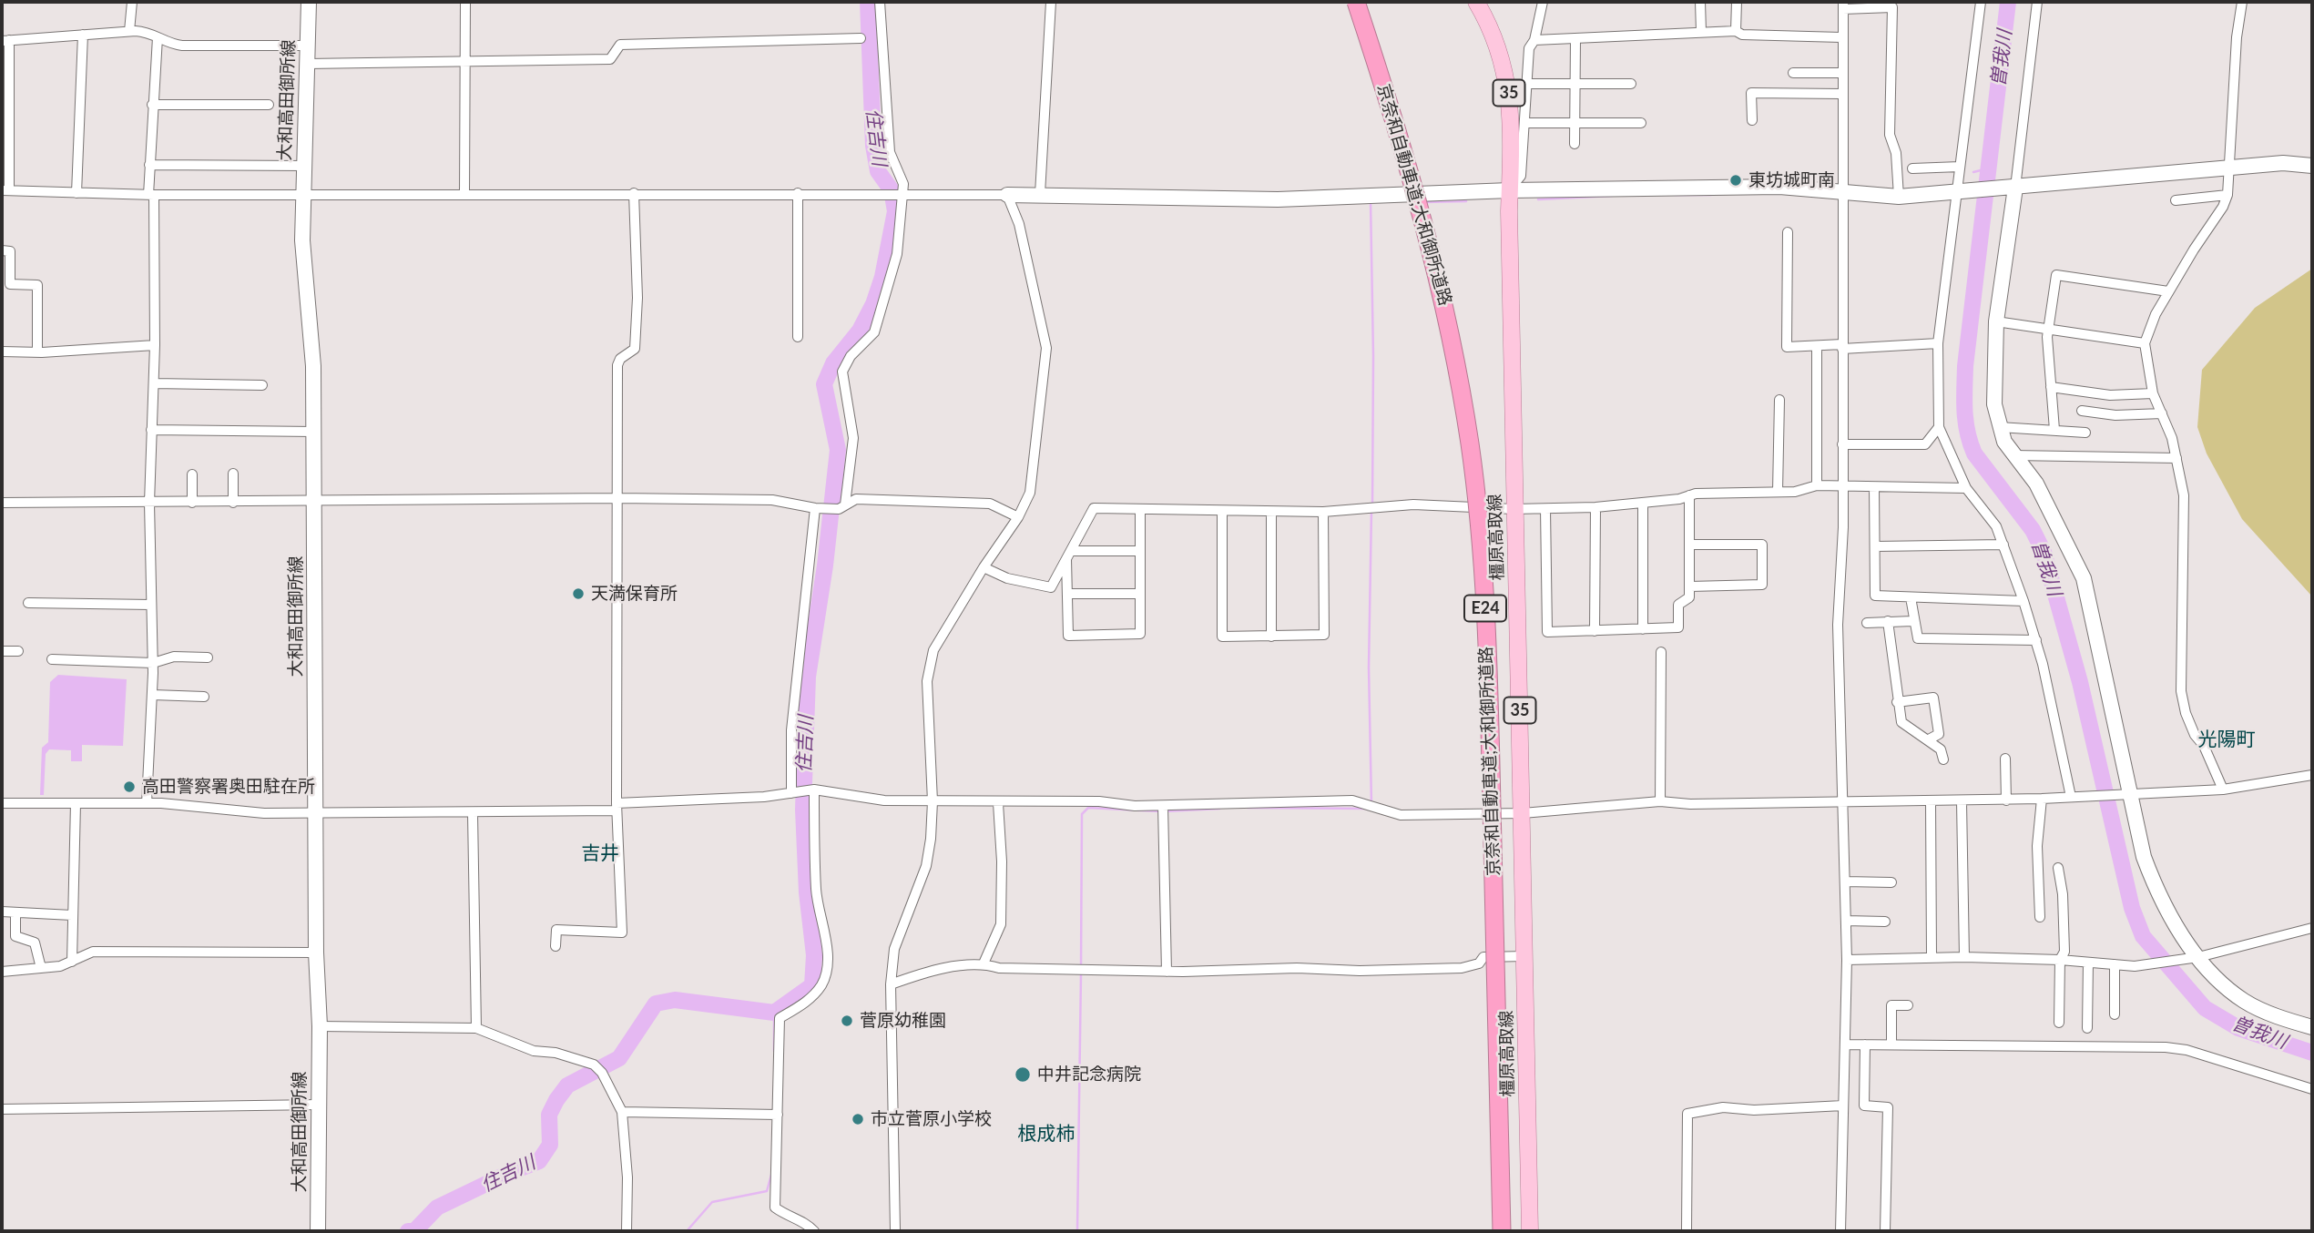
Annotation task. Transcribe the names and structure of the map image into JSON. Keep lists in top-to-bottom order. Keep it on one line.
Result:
{"streets":{"highway":["京奈和自動車道;大和御所道路","E24"],"main road":["35","橿原高取線"],"street":["大和高田御所線"]},"districts":["光陽町","吉井","根成柿"],"water":["曽我川","住吉川"],"places":["東坊城町南","天満保育所","高田警察署奥田駐在所","菅原幼稚園","中井記念病院","市立菅原小学校"]}
